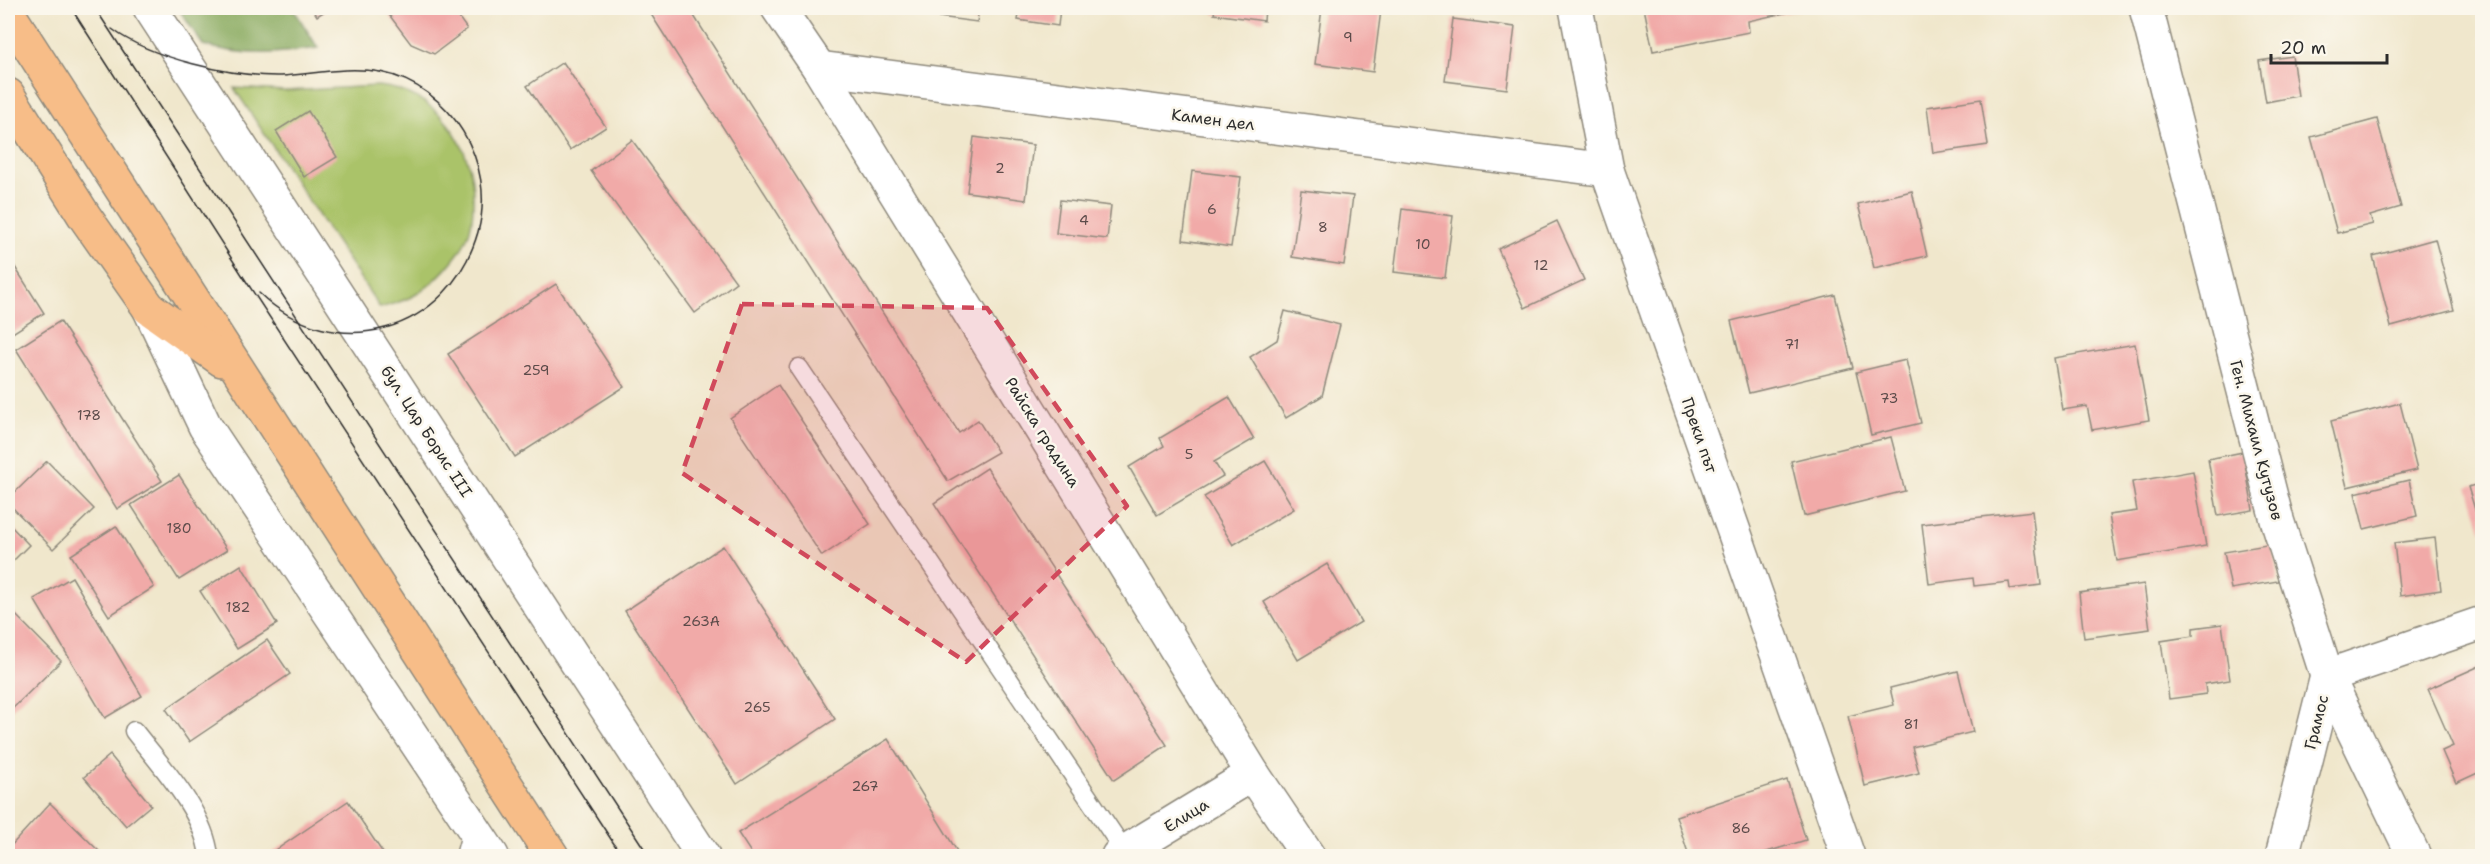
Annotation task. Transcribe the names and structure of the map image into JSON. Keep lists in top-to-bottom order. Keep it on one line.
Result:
{"streets":{"street":["Камен дел","бул. Цар Борис III","Райска градина","Преки път","Ген. Михаил Кутузов","Грамос","Елица"]},"crossings":[["Камен дел","Райска градина"],["Камен дел","Преки път"],["Райска градина","Елица"],["Ген. Михаил Кутузов","Грамос"]],"house_numbers":["9","2","6","4","8","10","12","71","259","73","178","5","180","182","263А","265","81","267","86"],"scale_bar":"20 m"}
